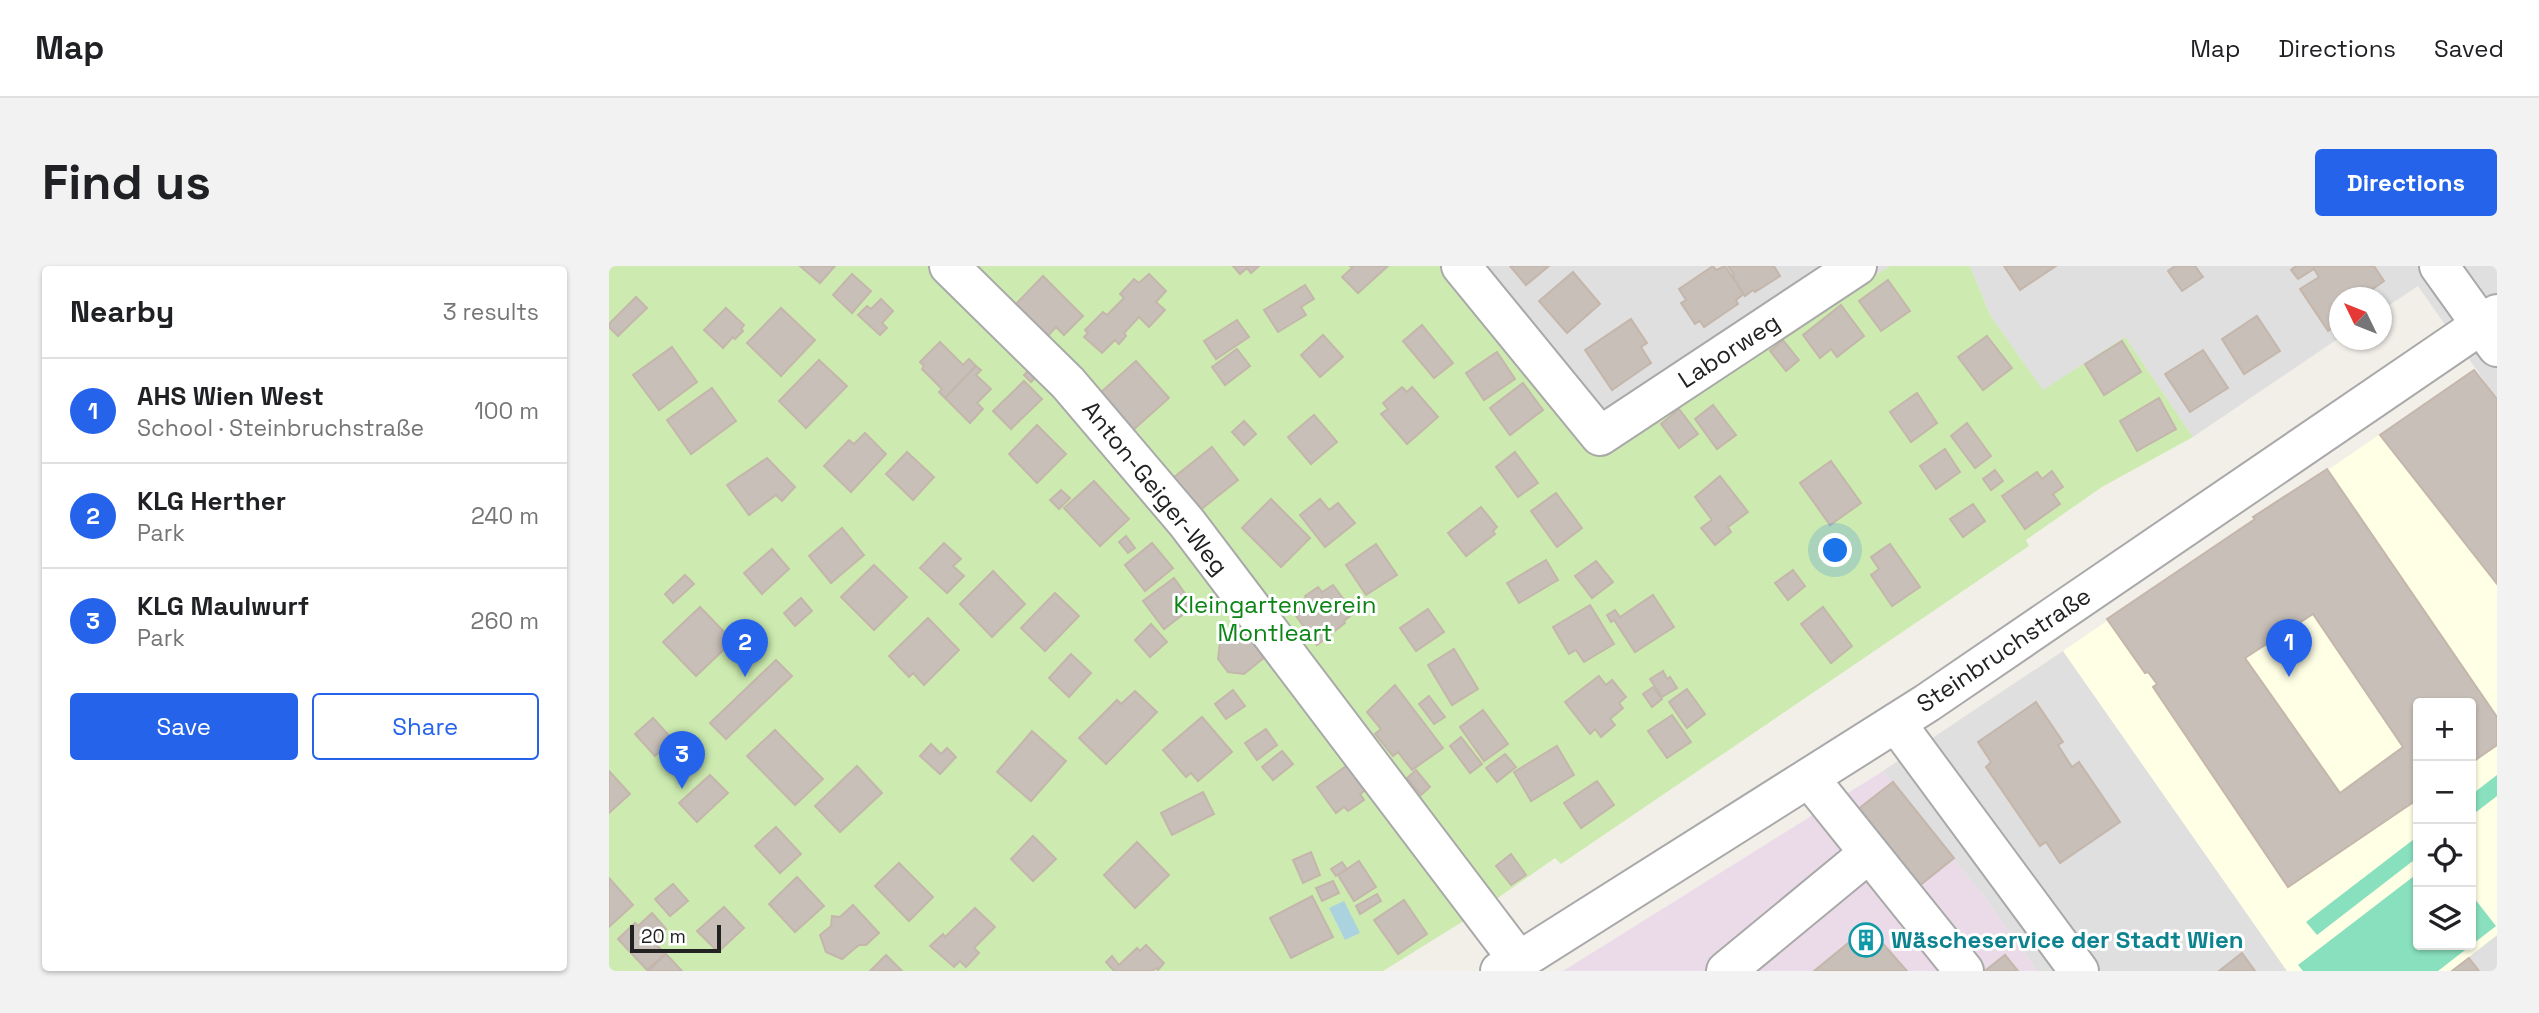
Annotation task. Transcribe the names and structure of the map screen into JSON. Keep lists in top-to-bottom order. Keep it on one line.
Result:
{"streets":{"street":["Laborweg","Anton-Geiger-Weg","Steinbruchstraße"]},"crossings":[["Anton-Geiger-Weg","Steinbruchstraße"]],"parks":["Kleingartenverein Montleart"],"places":{"building":["Wäscheservice der Stadt Wien"]},"scale_bar":"20 m","north":"top left","page":{"header":"Map","nav":["Map","Directions","Saved"],"buttons":["Directions",["Save","Share"]],"title":"Find us","heading":["Nearby","3 results"],"list":[{"mark":"1","name":"AHS Wien West","note":"School · Steinbruchstraße","value":"100 m"},{"mark":"2","name":"KLG Herther","note":"Park","value":"240 m"},{"mark":"3","name":"KLG Maulwurf","note":"Park","value":"260 m"}],"pins":["1","2","3"],"map_buttons":["+","−"],"scale":"20 m"}}
